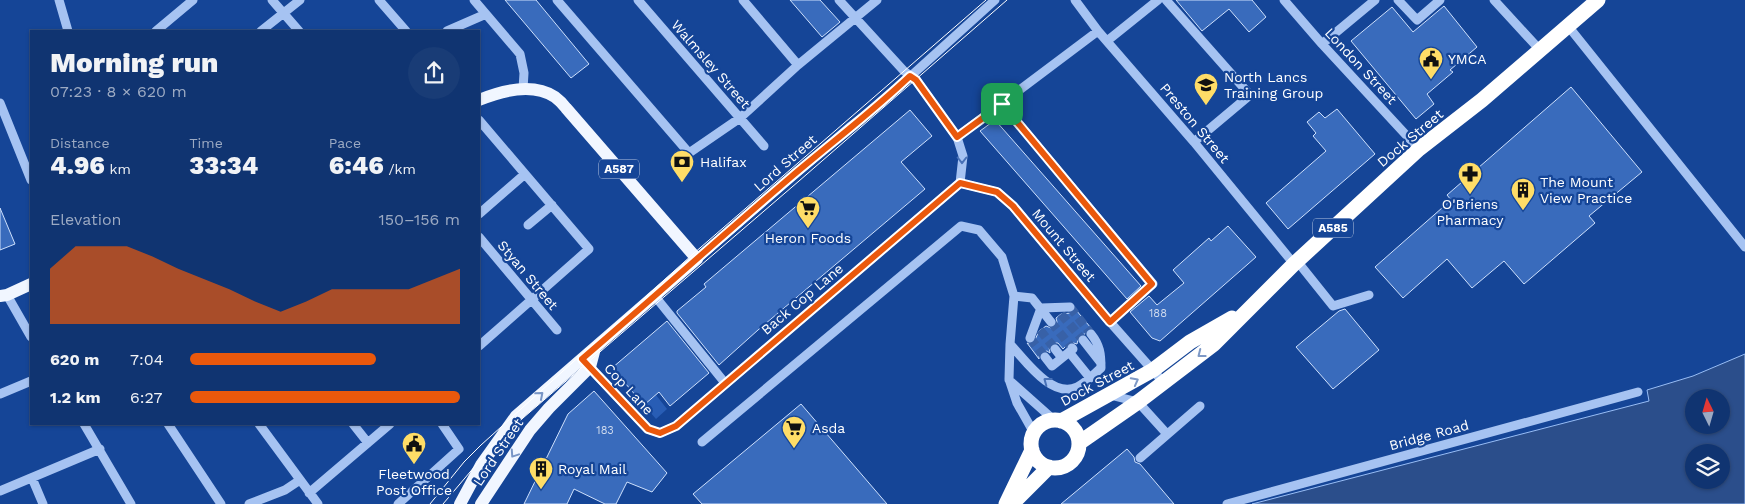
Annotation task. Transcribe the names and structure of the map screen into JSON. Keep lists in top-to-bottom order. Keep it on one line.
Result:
{"streets":{"highway":["Dock Street","A585"],"main road":["Lord Street","A587"],"street":["Walmsley Street","London Street","Preston Street","Mount Street","Styan Street","Back Cop Lane","Cop Lane","Bridge Road"]},"crossings":[["London Street","Dock Street"],["Preston Street","Dock Street"],["Dock Street","Mount Street"],["Lord Street","A587"],["Lord Street","Cop Lane"],["Mount Street","Back Cop Lane"],["Back Cop Lane","Cop Lane"]],"places":{"public building":["YMCA","Fleetwood Post Office"],"school or university":["North Lancs Training Group"],"bank":["Halifax"],"pharmacy":["O'Briens Pharmacy"],"building":["The Mount View Practice","Royal Mail"],"supermarket":["Heron Foods","Asda"]},"house_numbers":["188","183"],"north":"top","page":{"heading":["Morning run","07:23 · 8 × 620 m"],"stats":[["Distance","4.96 km"],["Time","33:34"],["Pace","6:46 /km"]],"chart":["Elevation","150–156 m"],"list":[{"name":"620 m","note":"7:04"},{"name":"1.2 km","note":"6:27"}]}}
